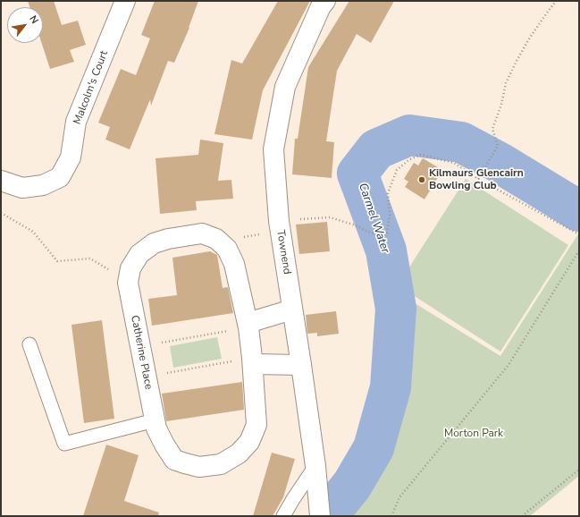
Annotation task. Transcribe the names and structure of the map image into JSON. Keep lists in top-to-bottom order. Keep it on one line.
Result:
{"streets":{"street":["Malcolm's Court","Townend","Catherine Place"]},"water":["Carmel Water"],"parks":["Morton Park"],"places":["Kilmaurs Glencairn Bowling Club"],"north":"top right"}
